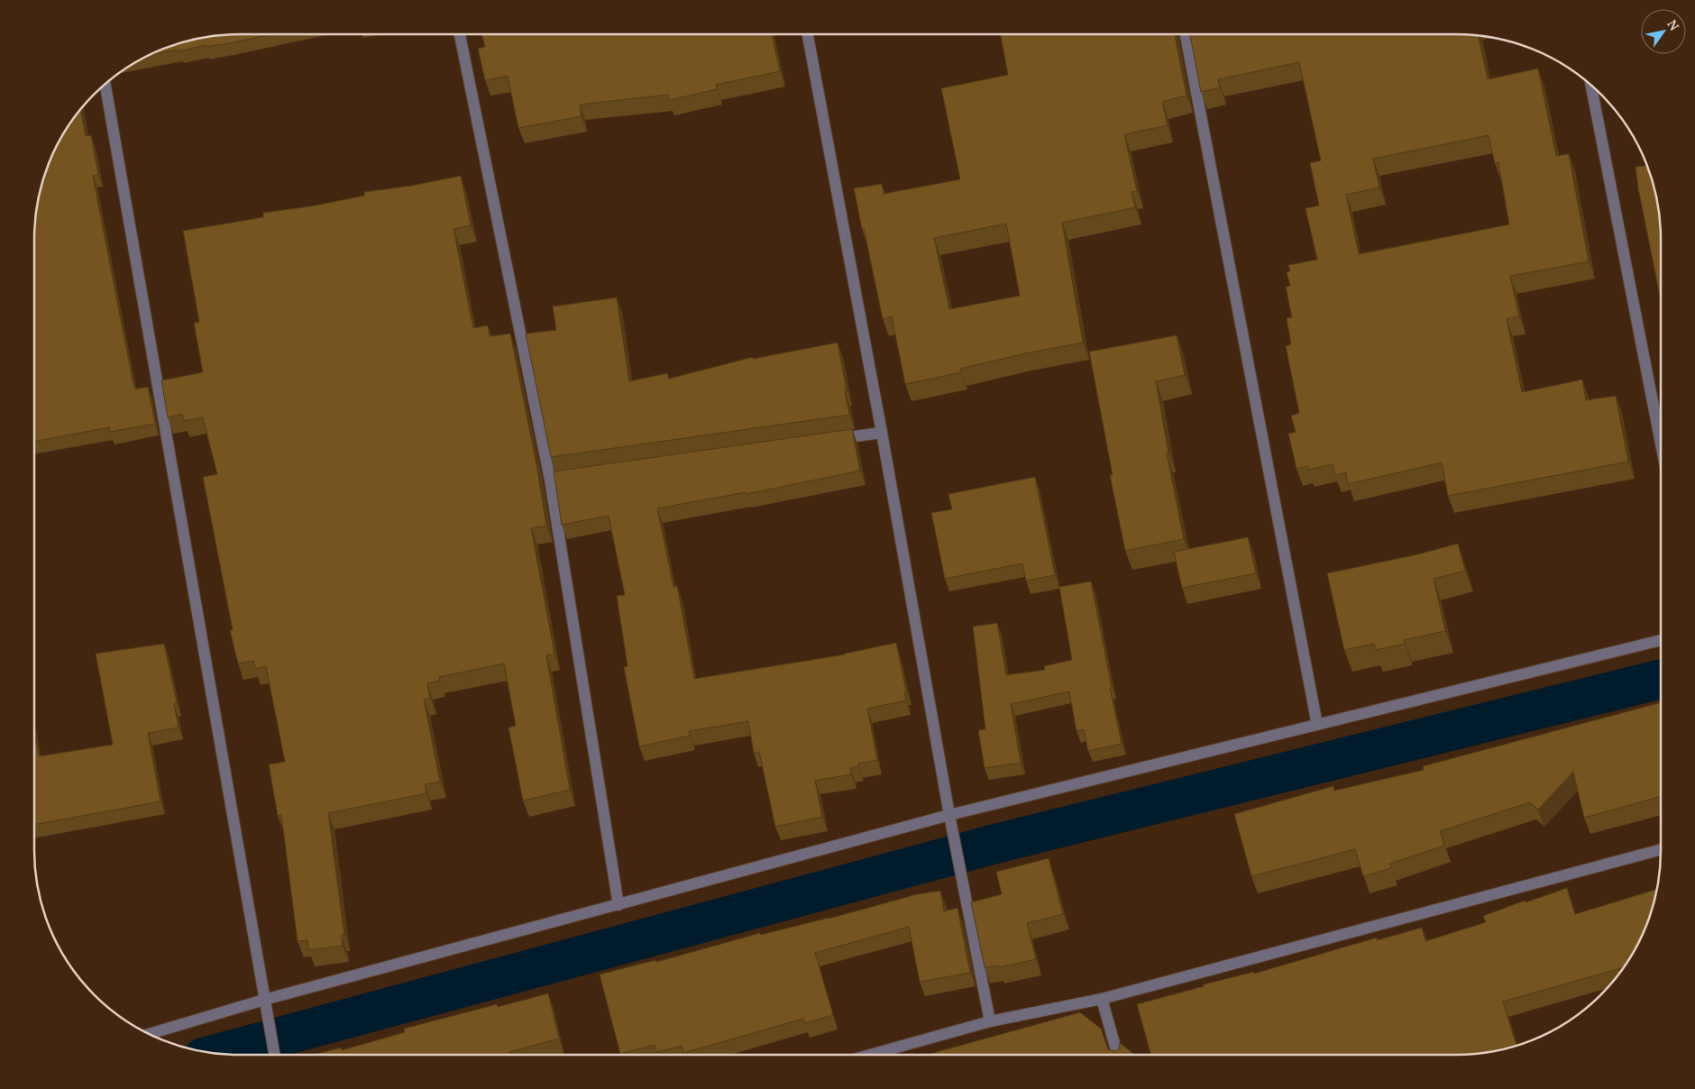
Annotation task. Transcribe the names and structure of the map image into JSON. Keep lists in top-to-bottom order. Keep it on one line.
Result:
{"north":"top right"}
